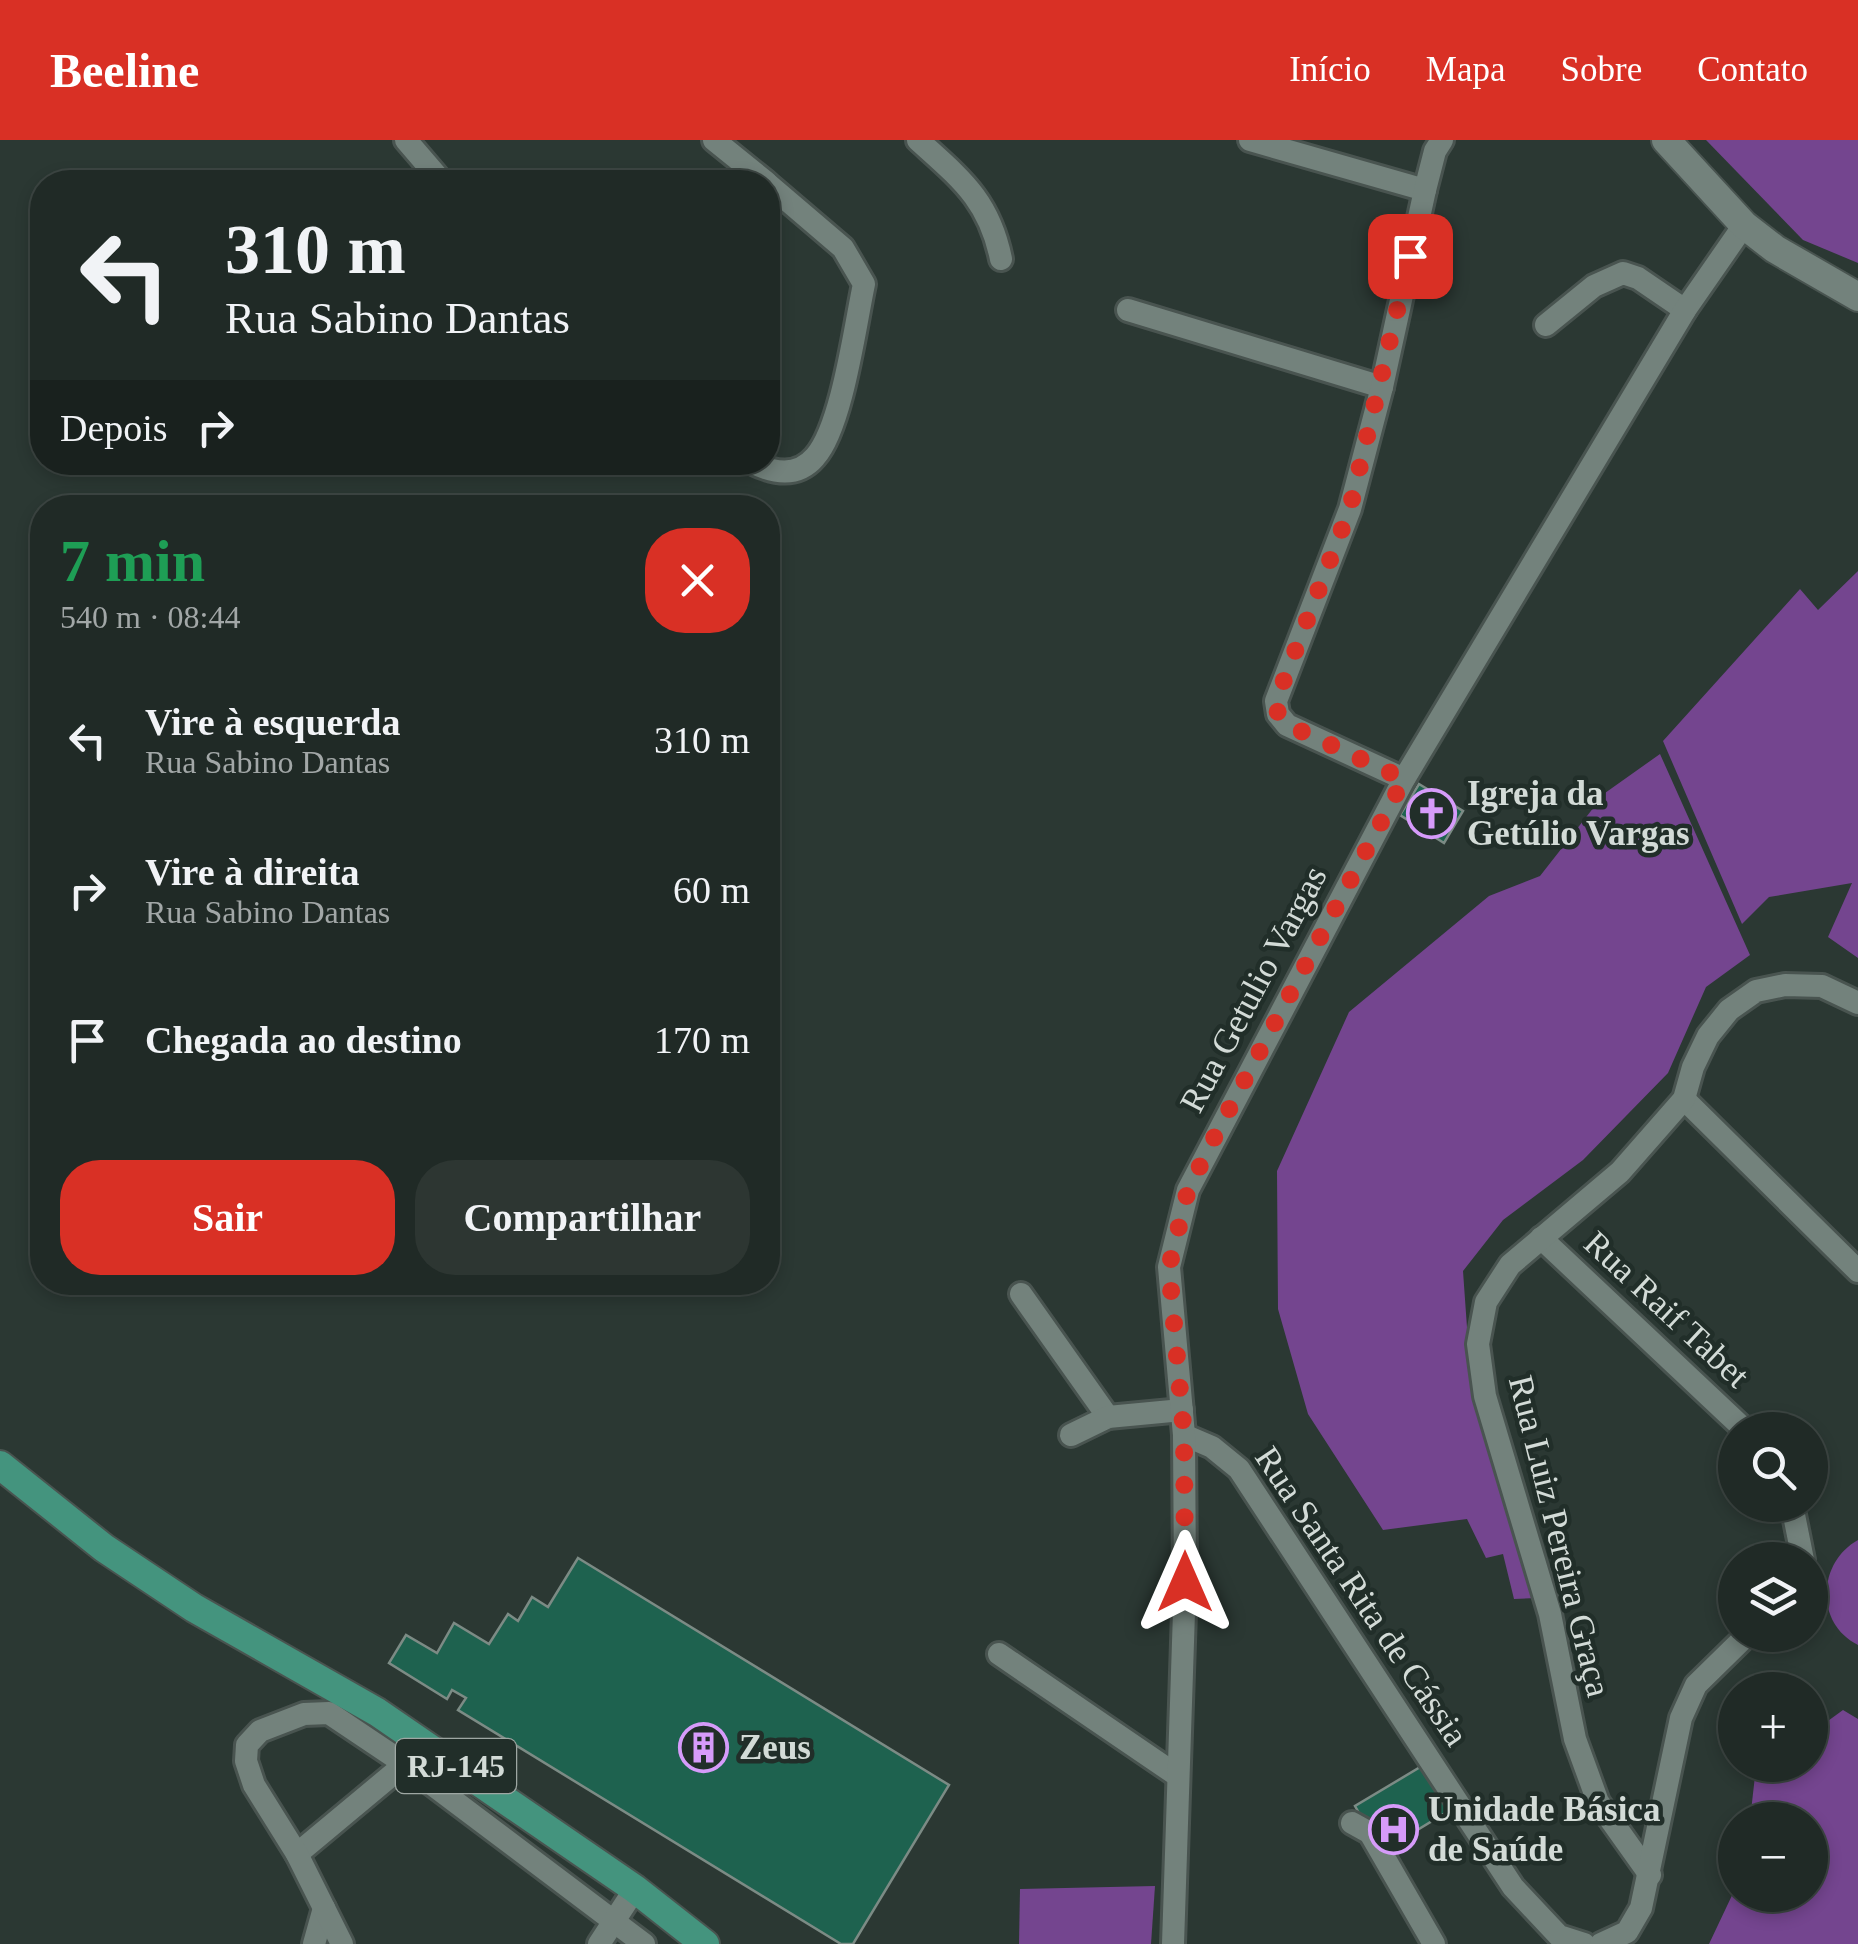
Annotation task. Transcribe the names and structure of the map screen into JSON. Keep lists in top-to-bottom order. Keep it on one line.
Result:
{"streets":{"main road":["RJ-145"],"street":["Rua Getulio Vargas","Rua Raif Tabet","Rua Luiz Pereira Graça","Rua Santa Rita de Cássia"]},"crossings":[["Rua Getulio Vargas","Rua Santa Rita de Cássia"],["Rua Raif Tabet","Rua Luiz Pereira Graça"]],"places":{"church":["Igreja da Getúlio Vargas"],"building":["Zeus"],"hospital":["Unidade Básica de Saúde"]},"page":{"header":"Beeline","nav":["Início","Mapa","Sobre","Contato"],"turn":["310 m","Rua Sabino Dantas"],"then":"Depois","heading":["7 min","540 m · 08:44"],"list":[{"name":"Vire à esquerda","note":"Rua Sabino Dantas","value":"310 m"},{"name":"Vire à direita","note":"Rua Sabino Dantas","value":"60 m"},{"name":"Chegada ao destino","value":"170 m"}],"buttons":["Sair","Compartilhar"],"map_buttons":["+","−"]}}
